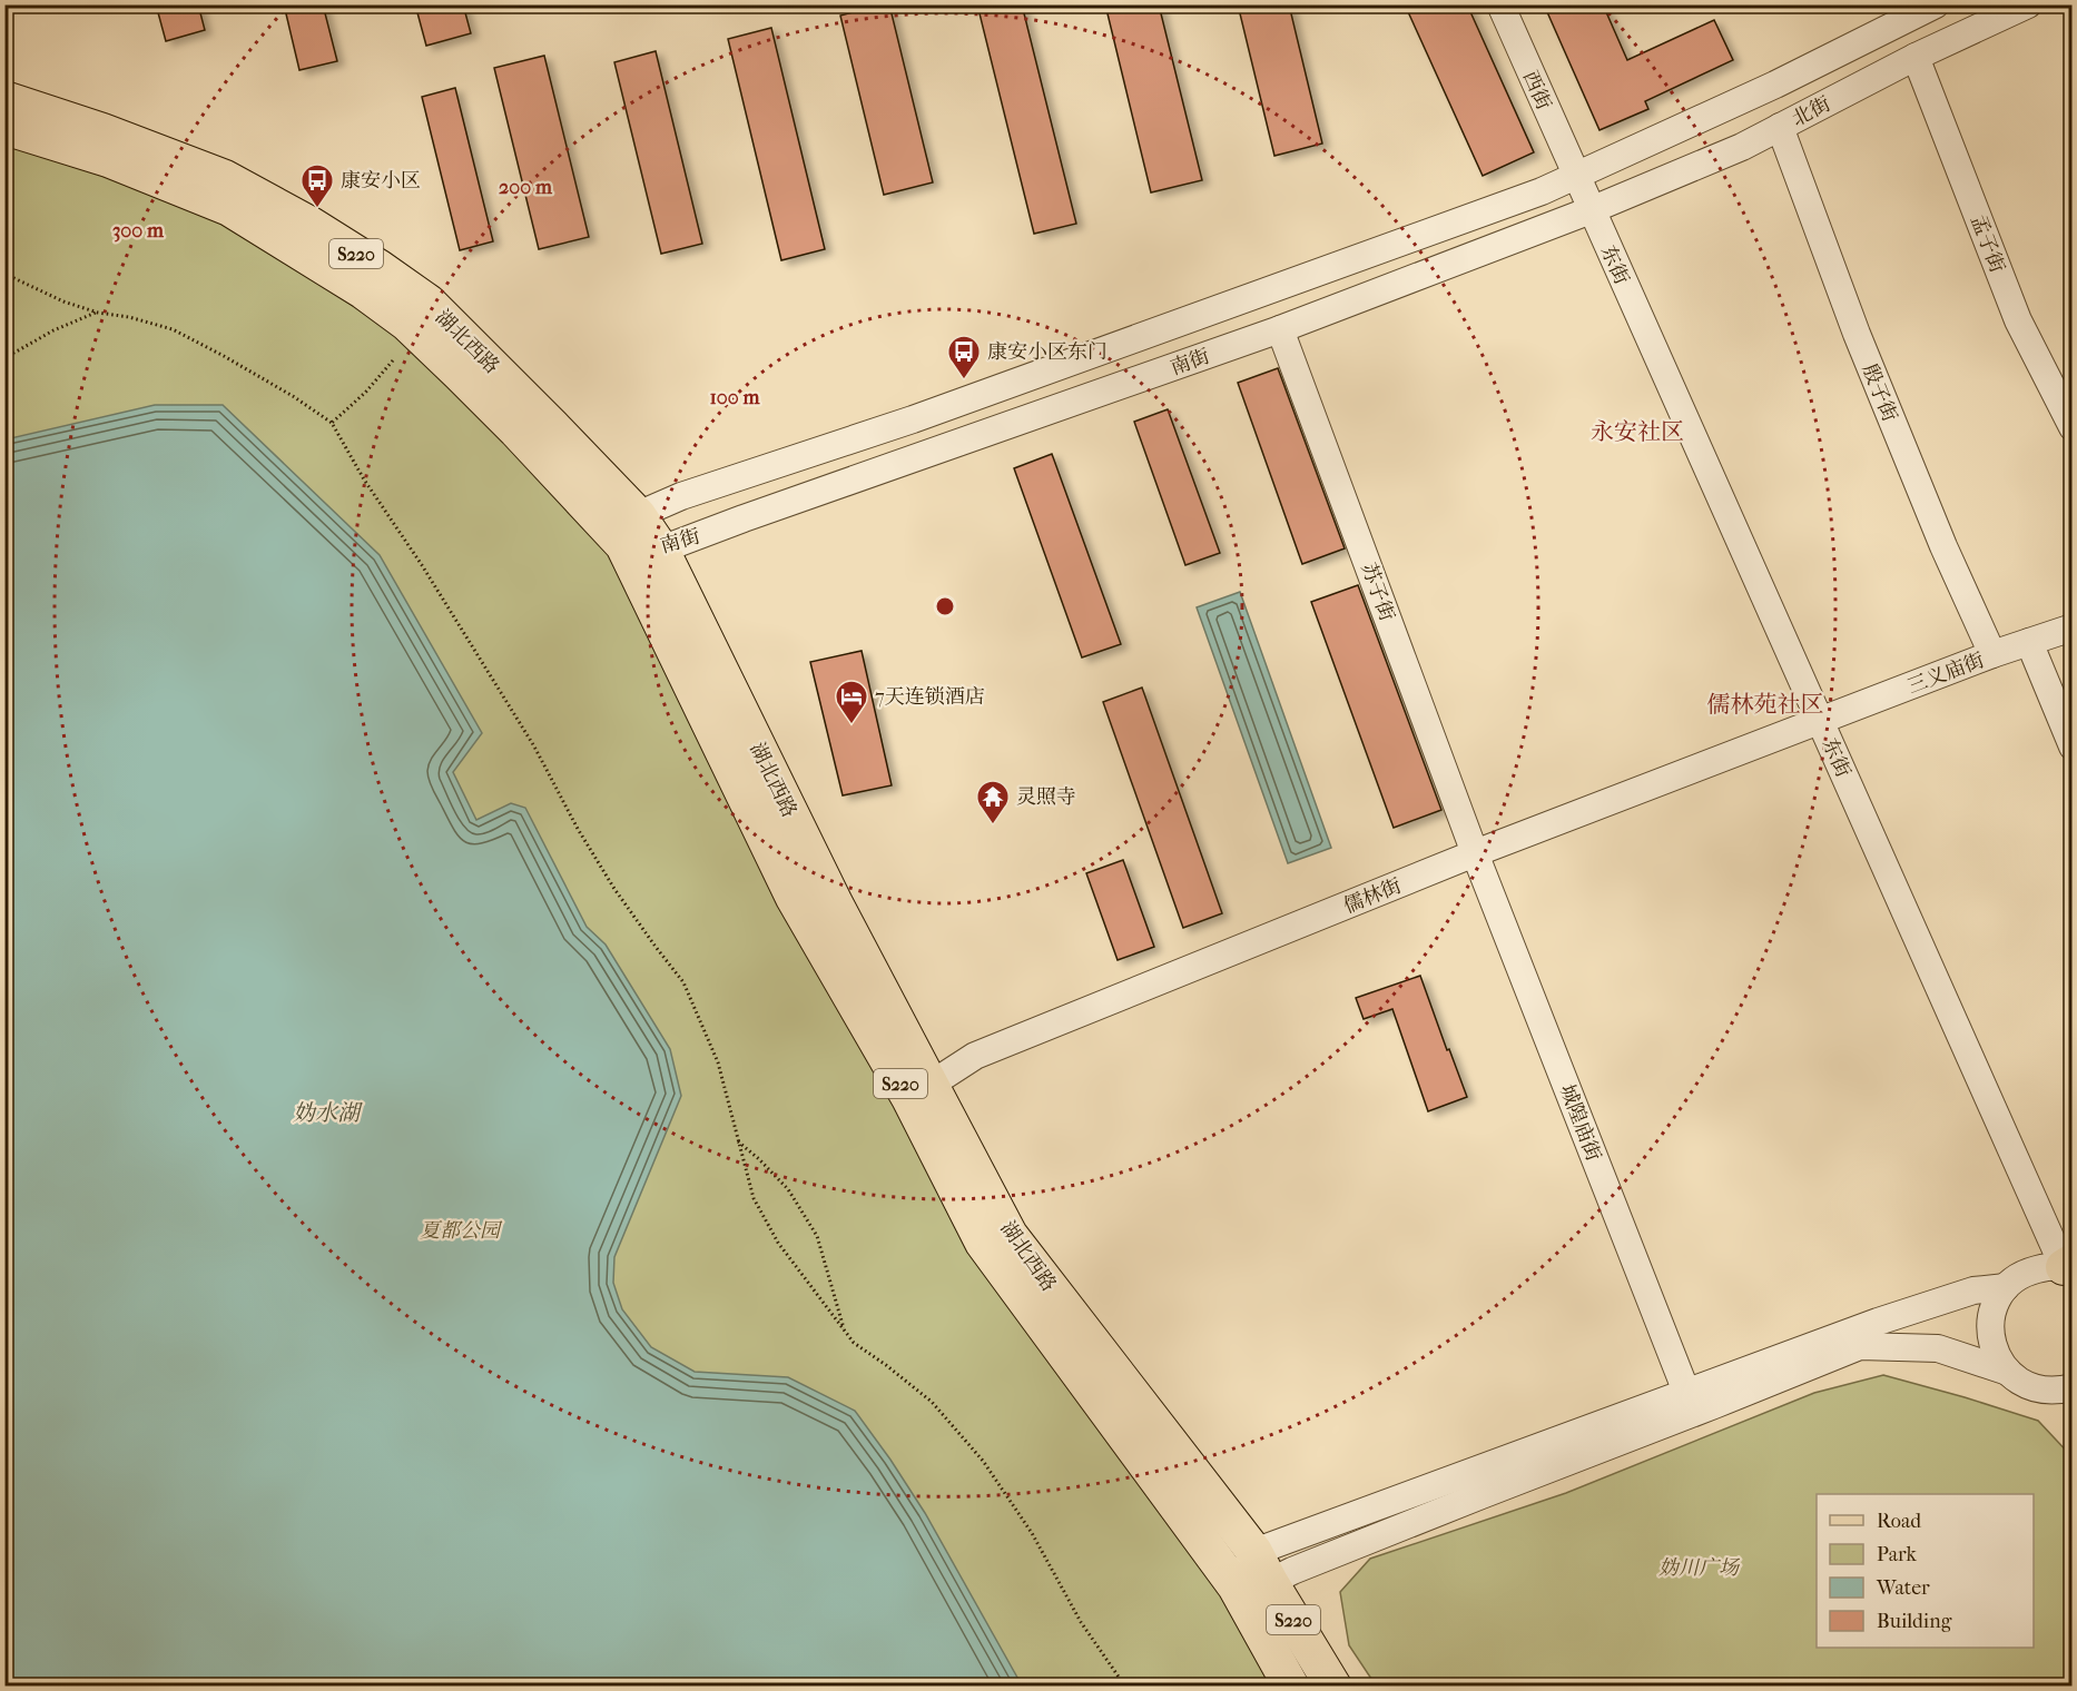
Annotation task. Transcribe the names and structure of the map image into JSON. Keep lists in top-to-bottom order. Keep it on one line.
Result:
{"streets":{"main road":["S220","湖北西路"],"street":["西街","北街","孟子街","东街","南街","殷子街","苏子街","三义庙街","儒林街","城隍庙街"]},"crossings":[["西街","北街"],["西街","东街"],["西街","南街"],["北街","孟子街"],["北街","东街"],["北街","南街"],["北街","殷子街"],["东街","南街"],["东街","三义庙街"],["东街","儒林街"],["湖北西路","南街"],["湖北西路","儒林街"],["南街","苏子街"],["殷子街","三义庙街"],["苏子街","儒林街"],["苏子街","城隍庙街"],["三义庙街","儒林街"],["儒林街","城隍庙街"]],"districts":["永安社区","儒林苑社区"],"water":["妫水湖"],"parks":["夏都公园","妫川广场"],"places":{"bus stop":["康安小区","康安小区东门"],"hotel":["7天连锁酒店"],"temple":["灵照寺"]},"legend":["Road","Park","Water","Building"],"rings":["200 m","300 m","100 m"]}
